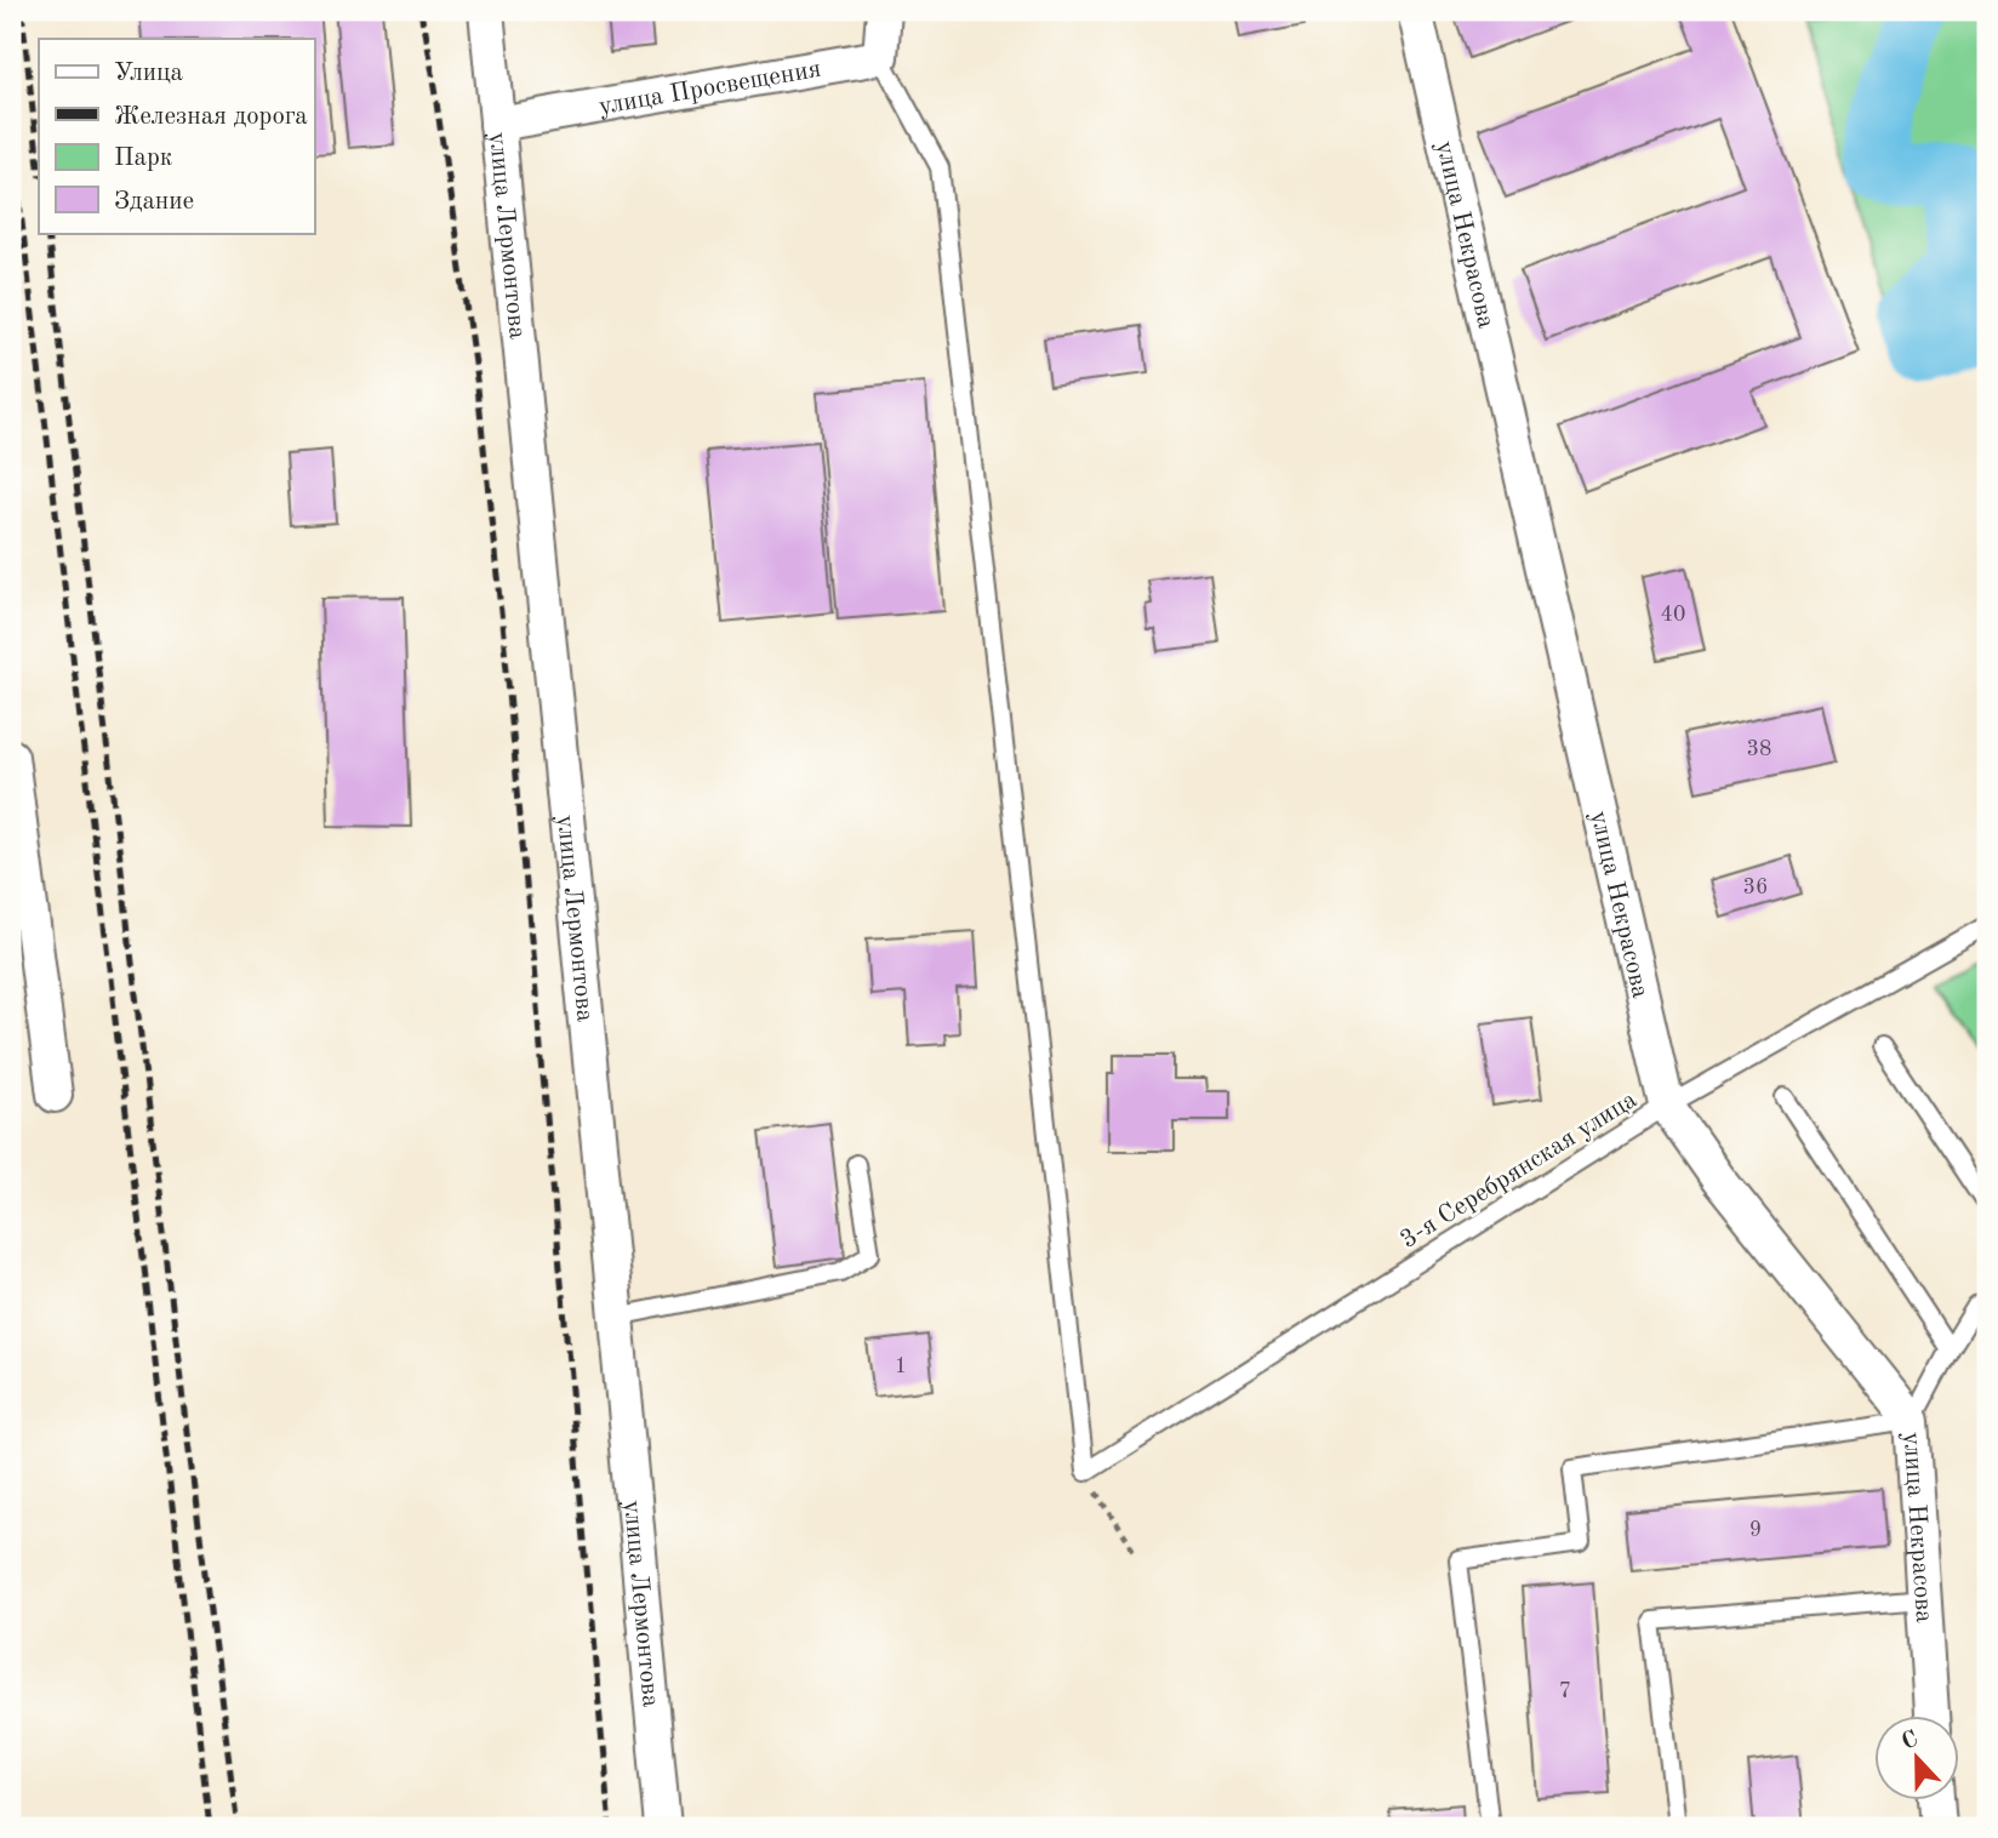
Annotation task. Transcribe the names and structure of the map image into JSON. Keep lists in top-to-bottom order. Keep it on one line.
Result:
{"streets":{"street":["улица Просвещения","улица Некрасова","улица Лермонтова"],"lane":["3-я Серебрянская улица"]},"crossings":[["улица Просвещения","улица Лермонтова"],["улица Некрасова","3-я Серебрянская улица"]],"house_numbers":["40","38","36","1","9","7"],"legend":["Улица","Железная дорога","Парк","Здание"],"north":"top"}
